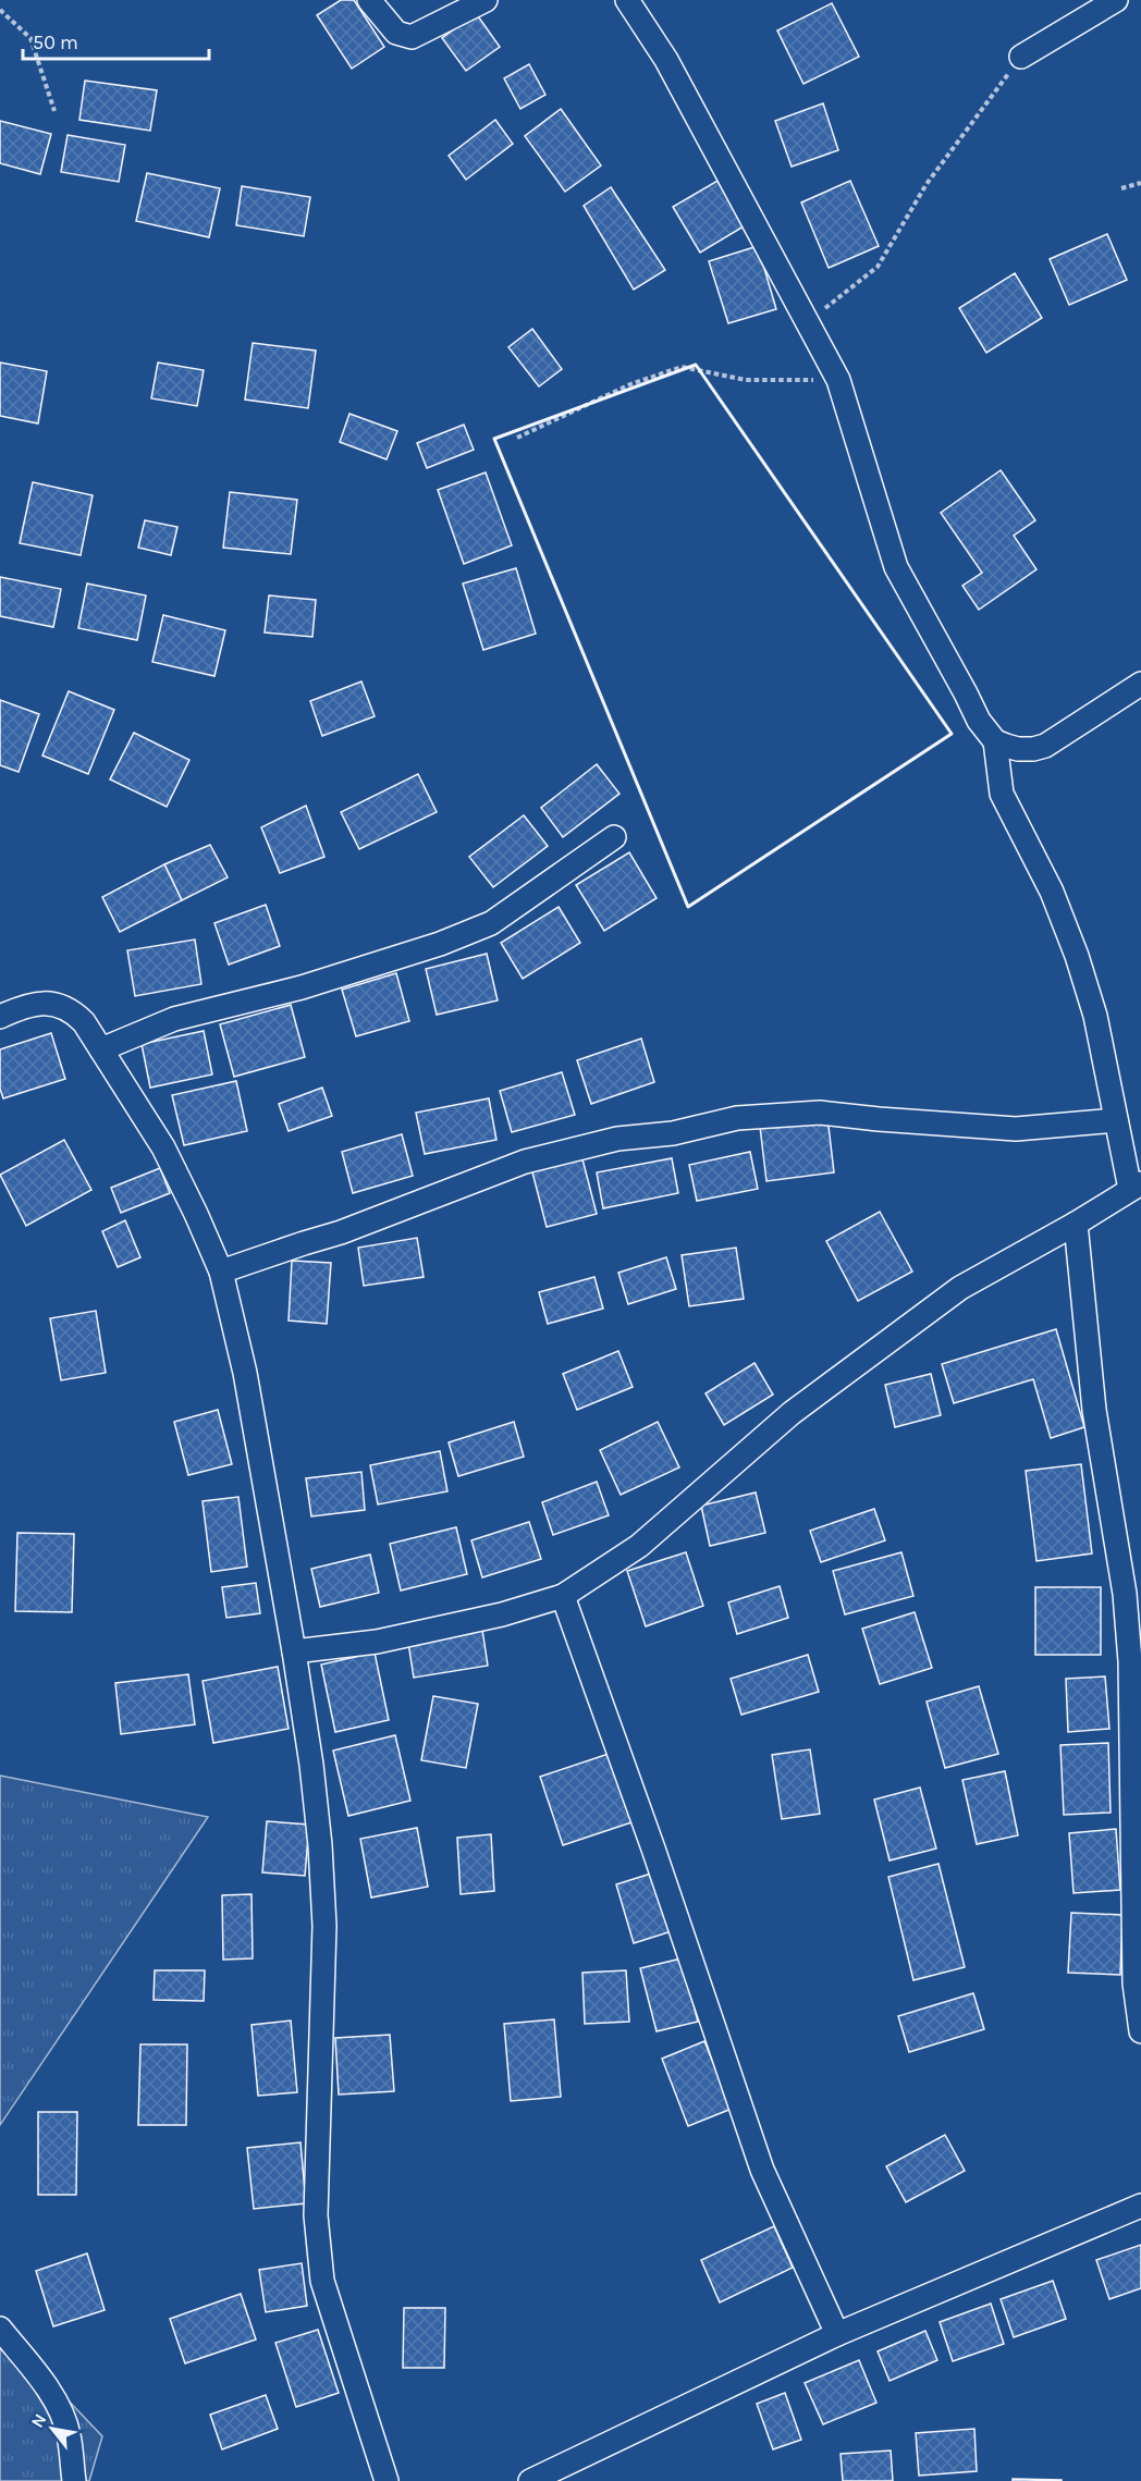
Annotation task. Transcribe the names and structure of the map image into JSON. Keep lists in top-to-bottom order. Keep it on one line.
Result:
{"scale_bar":"50 m","north":"top left"}
